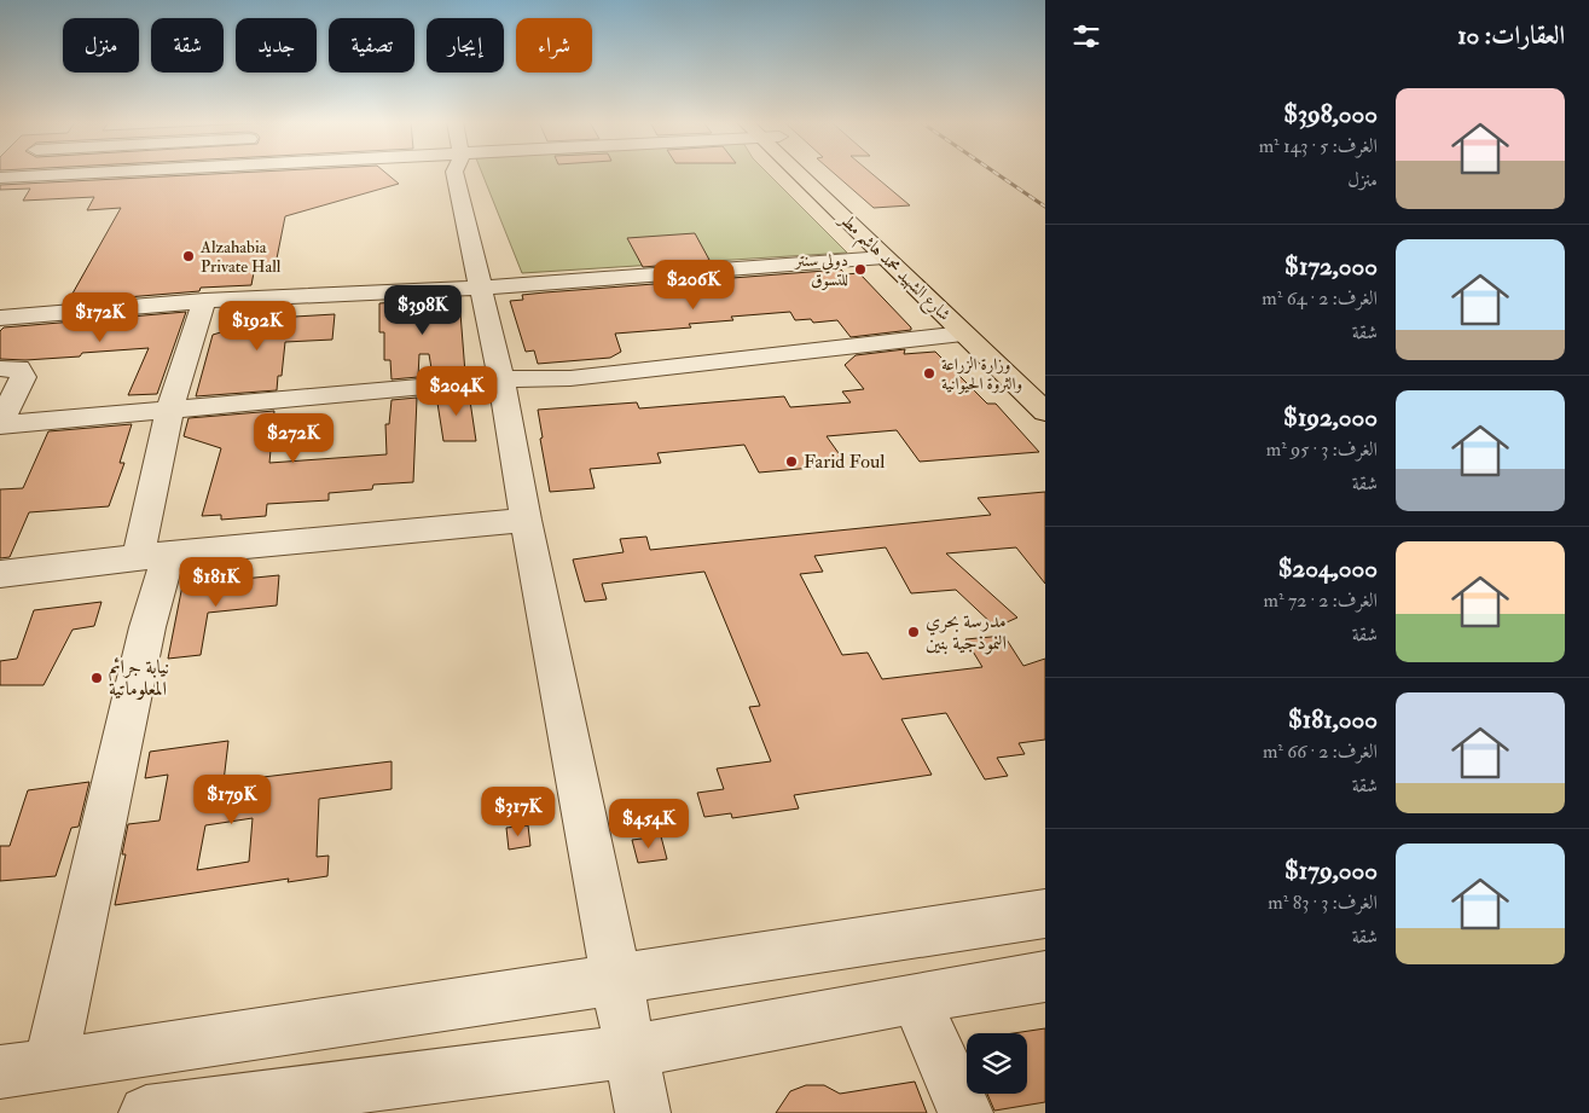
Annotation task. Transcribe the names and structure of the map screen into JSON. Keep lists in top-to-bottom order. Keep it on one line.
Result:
{"streets":{"main road":["شارع الشهيد محمد هاشم مطر"]},"places":["Alzahabia Private Hall","دولي سنتر للتسوق","وزارة الزراعة والثروة الحيوانية","Farid Foul","مدرسة بحري النموذجية بنين","نيابة جرائم المعلوماتية"],"page":{"heading":"العقارات: 10","chip":["شراء","إيجار","تصفية","جديد","شقة","منزل"],"list":[{"name":"$398,000","note":"الغرف: 5 · 143 m² · منزل"},{"name":"$172,000","note":"الغرف: 2 · 64 m² · شقة"},{"name":"$192,000","note":"الغرف: 3 · 95 m² · شقة"},{"name":"$204,000","note":"الغرف: 2 · 72 m² · شقة"},{"name":"$181,000","note":"الغرف: 2 · 66 m² · شقة"},{"name":"$179,000","note":"الغرف: 3 · 83 m² · شقة"}],"price":["$206K","$398K","$172K","$192K","$204K","$272K","$181K","$179K","$317K","$454K"]}}
